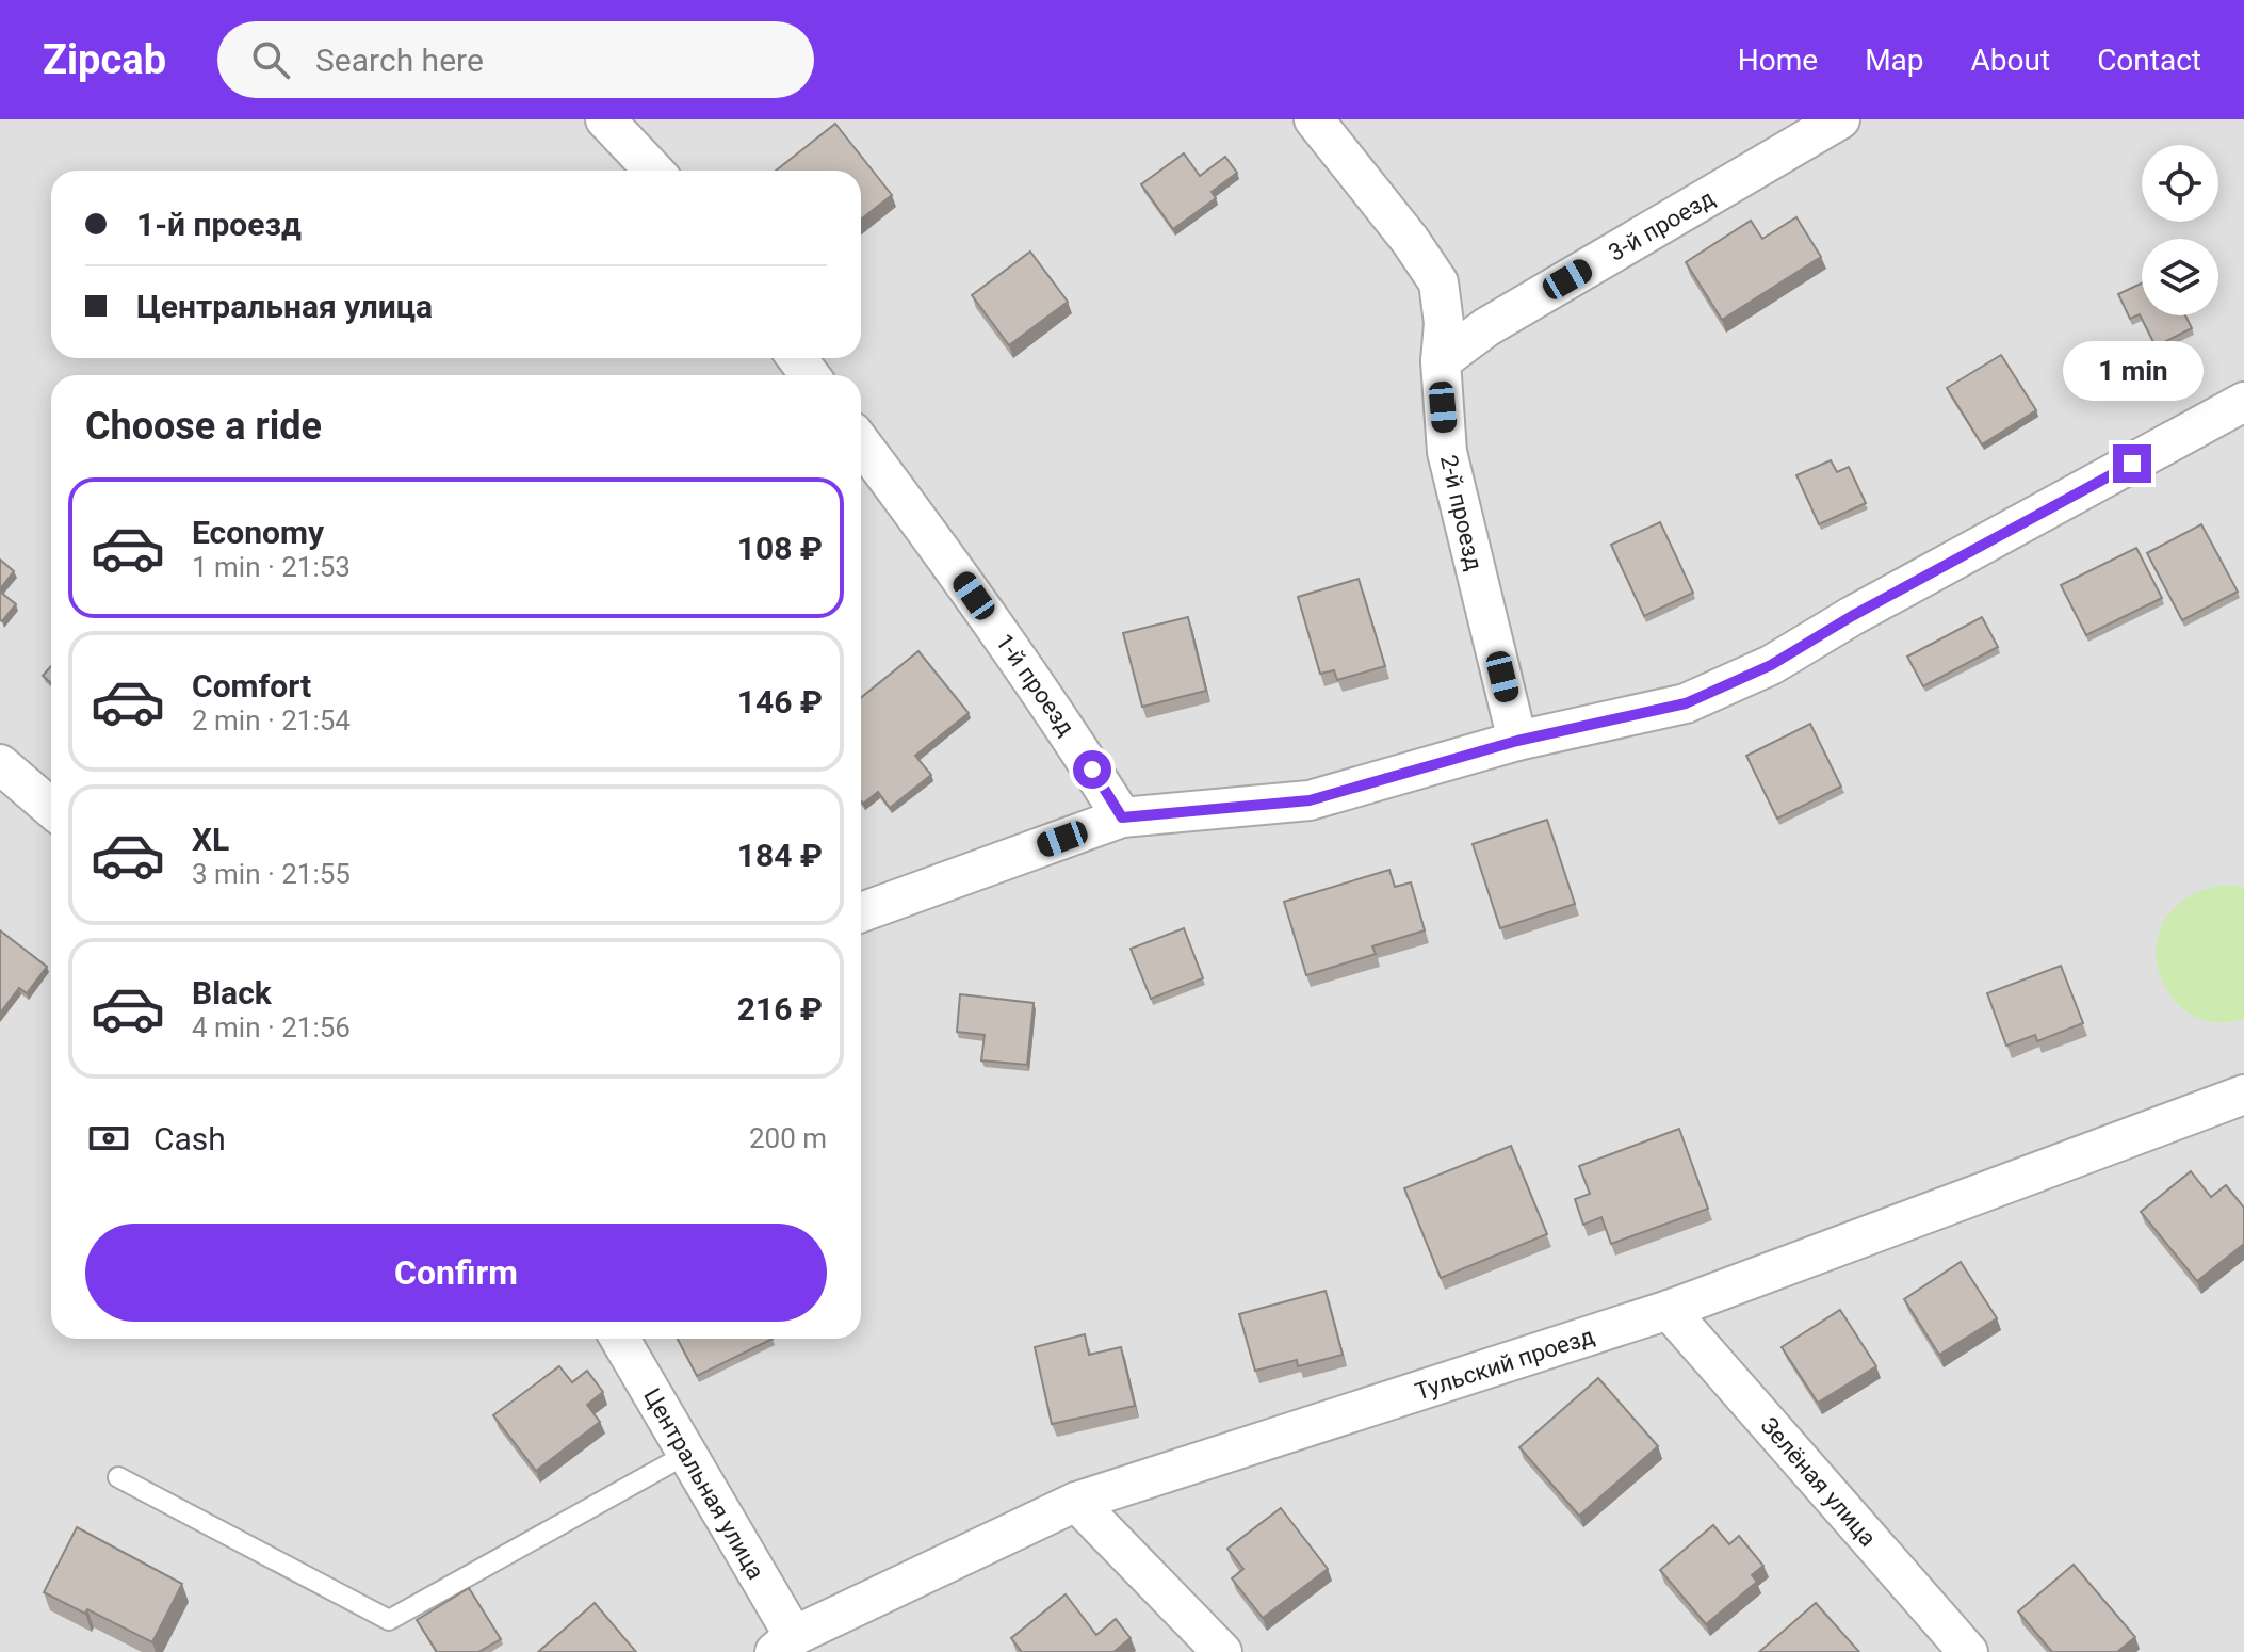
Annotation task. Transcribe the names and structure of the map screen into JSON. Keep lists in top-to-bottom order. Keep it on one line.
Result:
{"streets":{"street":["3-й проезд","2-й проезд","1-й проезд","Тульский проезд","Зелёная улица","Центральная улица"]},"crossings":[["3-й проезд","2-й проезд"],["Тульский проезд","Зелёная улица"],["Тульский проезд","Центральная улица"]],"page":{"header":"Zipcab","search":"Search here","nav":["Home","Map","About","Contact"],"banner":["1-й проезд","Центральная улица"],"bubble":"1 min","heading":"Choose a ride","list":[{"name":"Economy","note":"1 min · 21:53","value":"108 ₽"},{"name":"Comfort","note":"2 min · 21:54","value":"146 ₽"},{"name":"XL","note":"3 min · 21:55","value":"184 ₽"},{"name":"Black","note":"4 min · 21:56","value":"216 ₽"}],"pay":["Cash","200 m"],"buttons":"Confirm"}}
